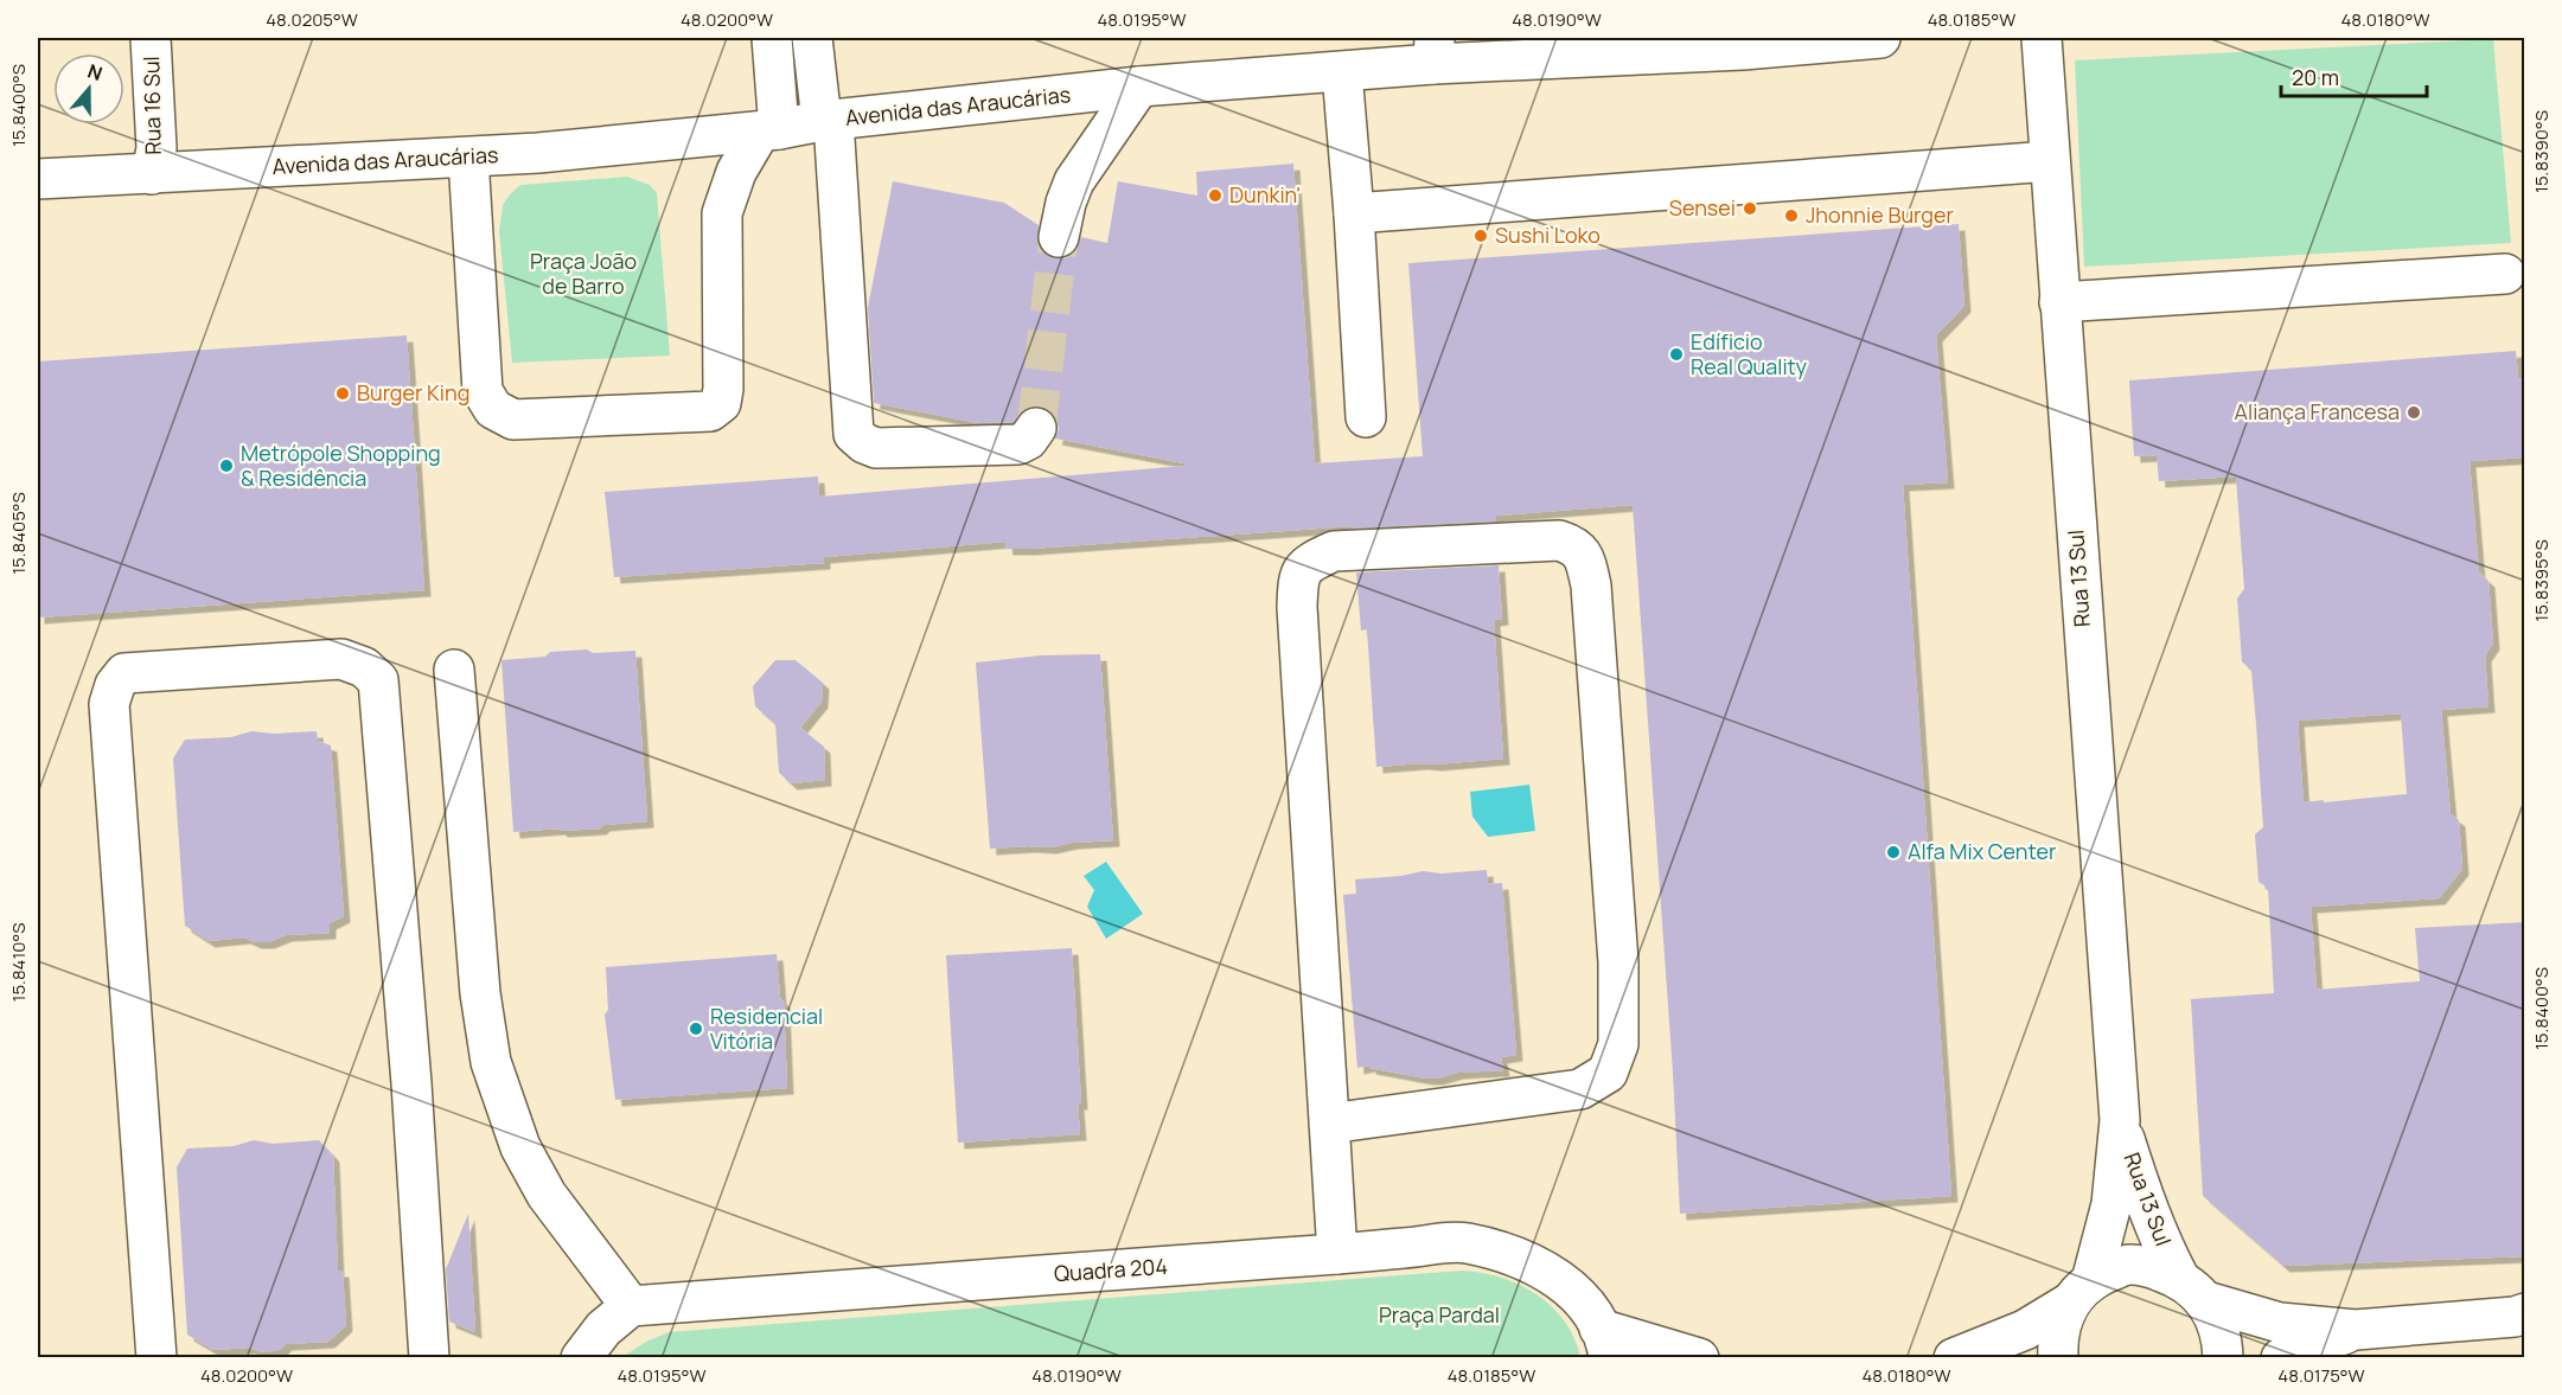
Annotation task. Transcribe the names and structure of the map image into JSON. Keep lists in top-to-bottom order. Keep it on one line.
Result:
{"streets":{"street":["Rua 16 Sul","Avenida das Araucárias","Rua 13 Sul","Quadra 204"]},"crossings":[["Rua 16 Sul","Avenida das Araucárias"]],"parks":["Praça João de Barro","Praça Pardal"],"places":["Dunkin'","Sensei","Jhonnie Burger","Sushi Loko","Edíficio Real Quality","Burger King","Aliança Francesa","Metrópole Shopping & Residência","Alfa Mix Center","Residencial Vitória"],"scale_bar":"20 m","north":"top","coordinates":["48.0205°W","48.0200°W","48.0195°W","48.0190°W","48.0185°W","48.0180°W","15.8400°S","15.8390°S","15.8405°S","15.8395°S","15.8410°S","48.0175°W"]}
